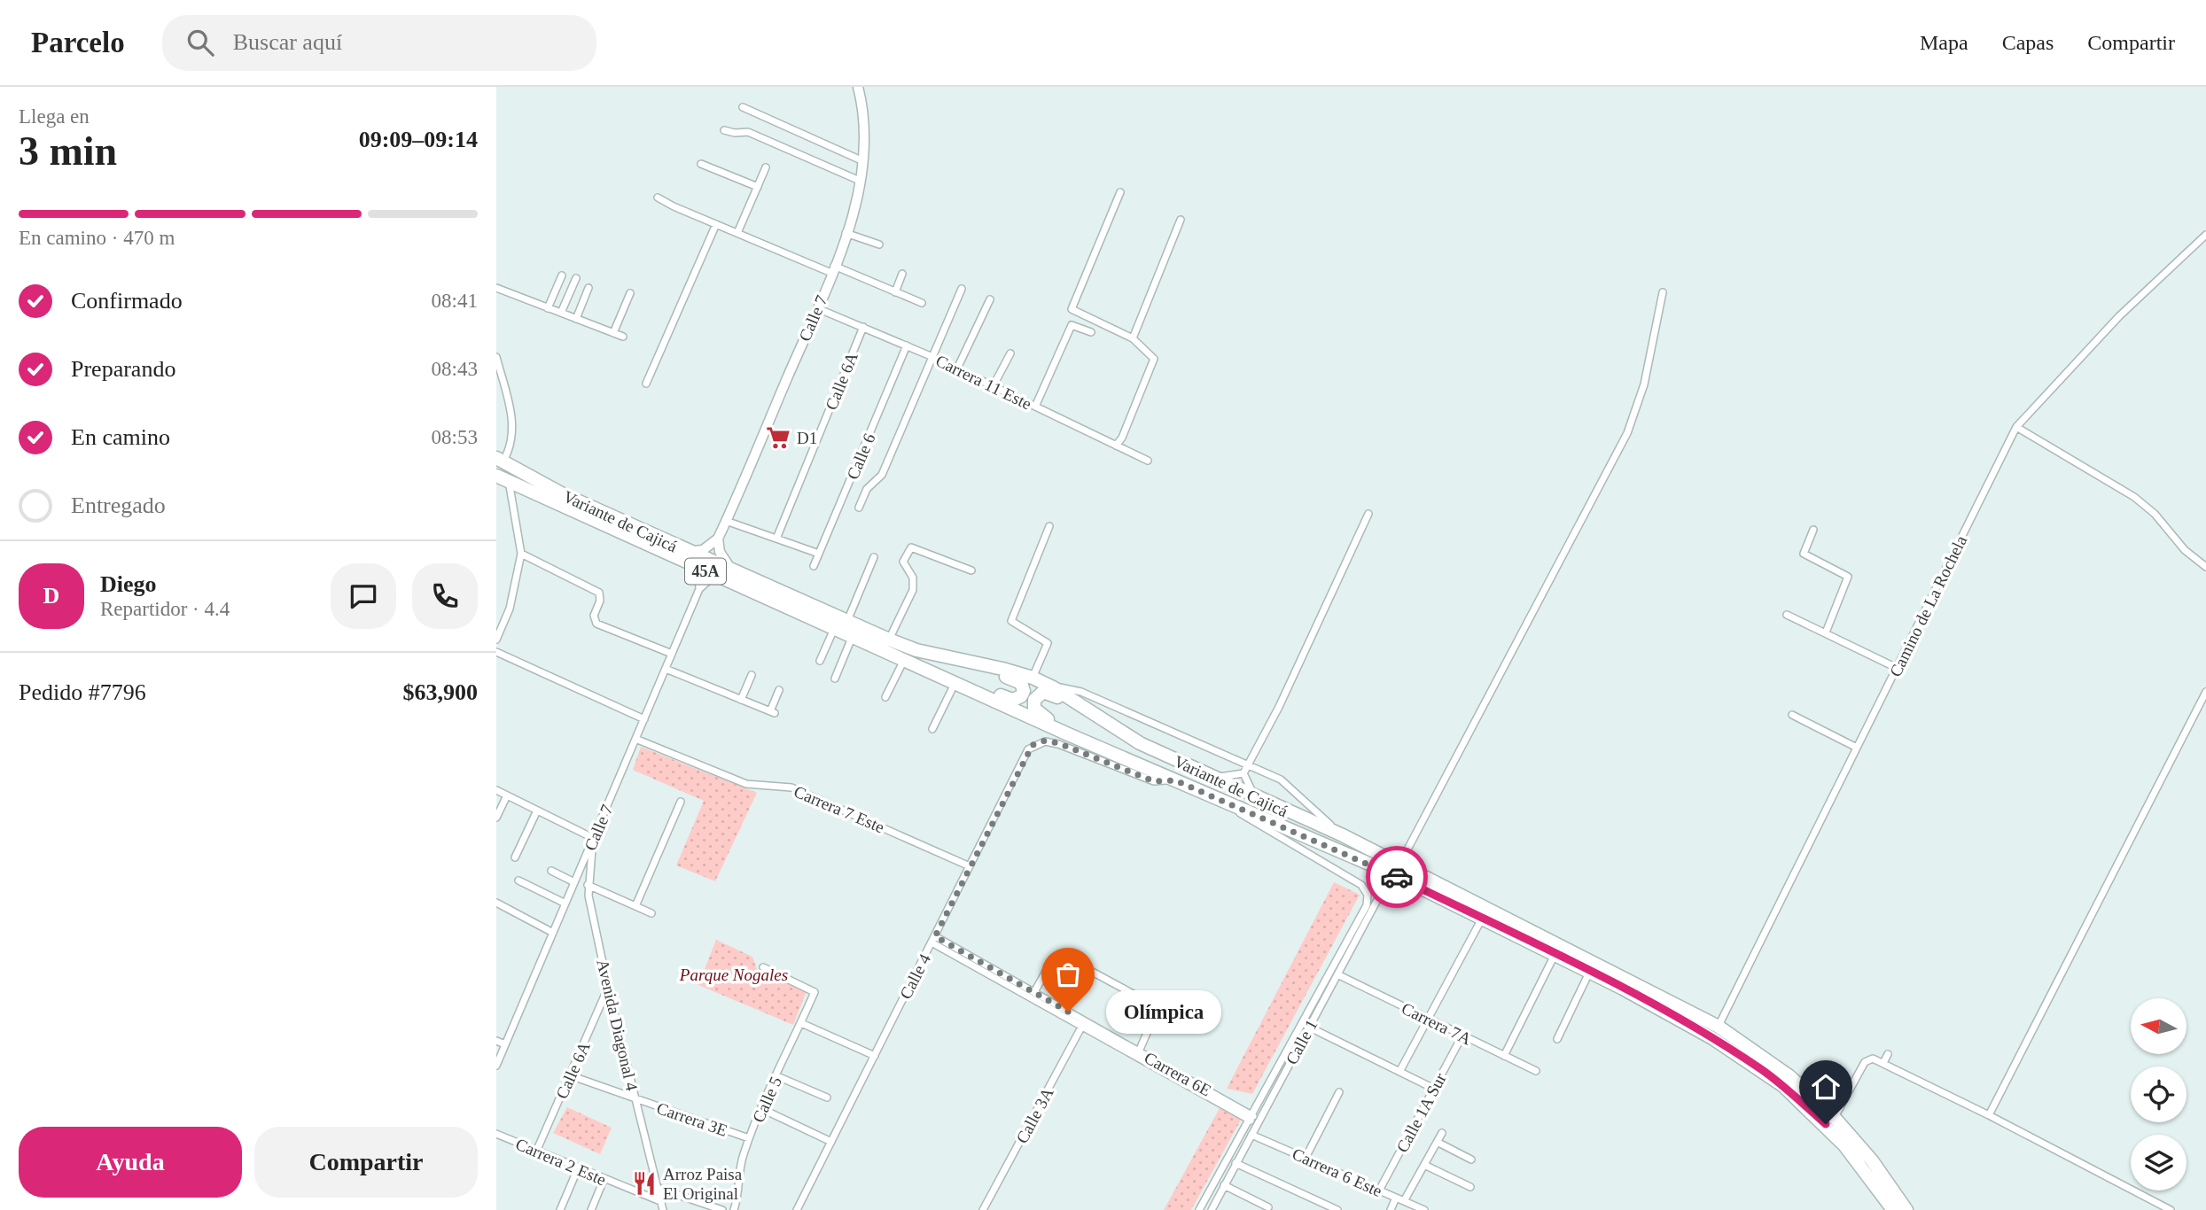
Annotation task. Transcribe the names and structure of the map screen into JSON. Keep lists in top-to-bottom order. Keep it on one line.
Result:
{"streets":{"highway":["Variante de Cajicá","45A"],"street":["Calle 7","Calle 6A","Carrera 11 Este","Calle 6","Camino de La Rochela","Carrera 7 Este","Calle 4","Carrera 7A","Avenida Diagonal 4","Calle 1","Carrera 6E","Calle 5","Calle 1A Sur","Calle 3A","Carrera 3E","Carrera 2 Este","Carrera 6 Este"]},"crossings":[["Calle 7","Carrera 11 Este"],["Calle 7","Carrera 7 Este"],["Calle 7","Avenida Diagonal 4"],["Calle 6A","Carrera 11 Este"],["Calle 6A","Avenida Diagonal 4"],["Calle 6A","Carrera 3E"],["Calle 6A","Carrera 2 Este"],["Carrera 11 Este","Calle 6"],["Variante de Cajicá","Camino de La Rochela"],["Variante de Cajicá","Calle 4"],["Variante de Cajicá","Calle 1"],["Carrera 7 Este","Calle 4"],["Calle 4","Carrera 6E"],["Carrera 7A","Calle 1"],["Carrera 7A","Calle 1A Sur"],["Avenida Diagonal 4","Carrera 3E"],["Avenida Diagonal 4","Carrera 2 Este"],["Calle 1","Carrera 6E"],["Calle 1","Carrera 6 Este"],["Carrera 6E","Calle 3A"],["Calle 5","Carrera 3E"],["Calle 1A Sur","Carrera 6 Este"]],"parks":["Parque Nogales"],"places":{"supermarket":["D1"],"other":["Olímpica"],"restaurant":["Arroz Paisa El Original"]},"north":"left","page":{"header":"Parcelo","search":"Buscar aquí","nav":["Mapa","Capas","Compartir"],"heading":["3 min","Llega en","09:09–09:14"],"panel":["Diego","Repartidor · 4.4","Pedido #7796","$63,900"],"bar":"En camino · 470 m","list":[["Confirmado","08:41"],["Preparando","08:43"],["En camino","08:53"],"Entregado"],"round":"D","bubble":"Olímpica","buttons":["Ayuda","Compartir"]}}
